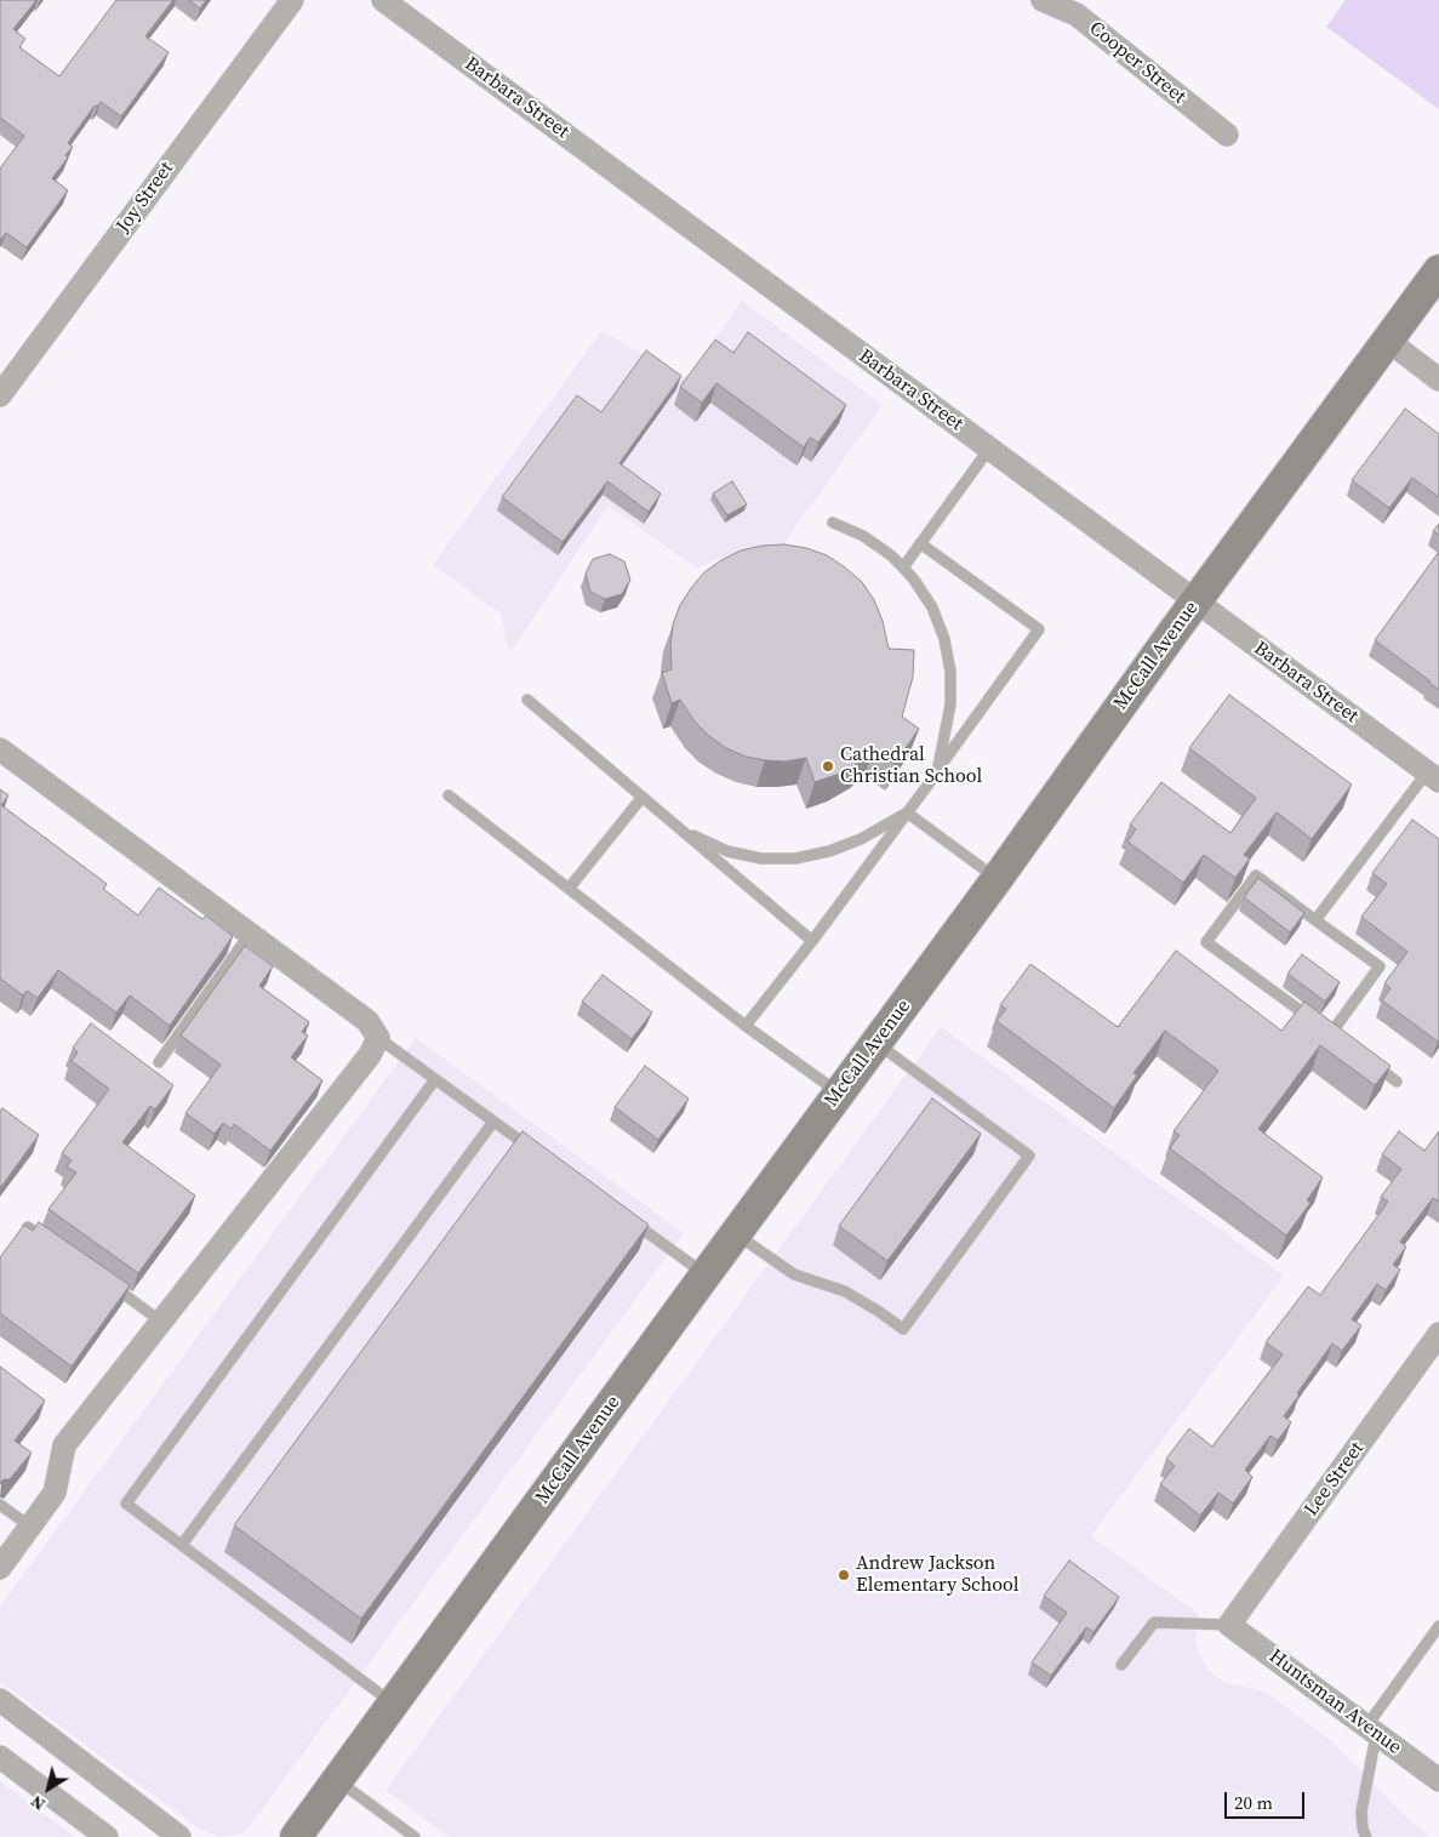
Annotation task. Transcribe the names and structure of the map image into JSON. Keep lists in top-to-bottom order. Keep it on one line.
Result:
{"streets":{"main road":["McCall Avenue"],"street":["Cooper Street","Barbara Street","Joy Street","Lee Street","Huntsman Avenue"]},"crossings":[["Barbara Street","McCall Avenue"],["Lee Street","Huntsman Avenue"]],"places":["Cathedral Christian School","Andrew Jackson Elementary School"],"scale_bar":"20 m","north":"bottom left"}
